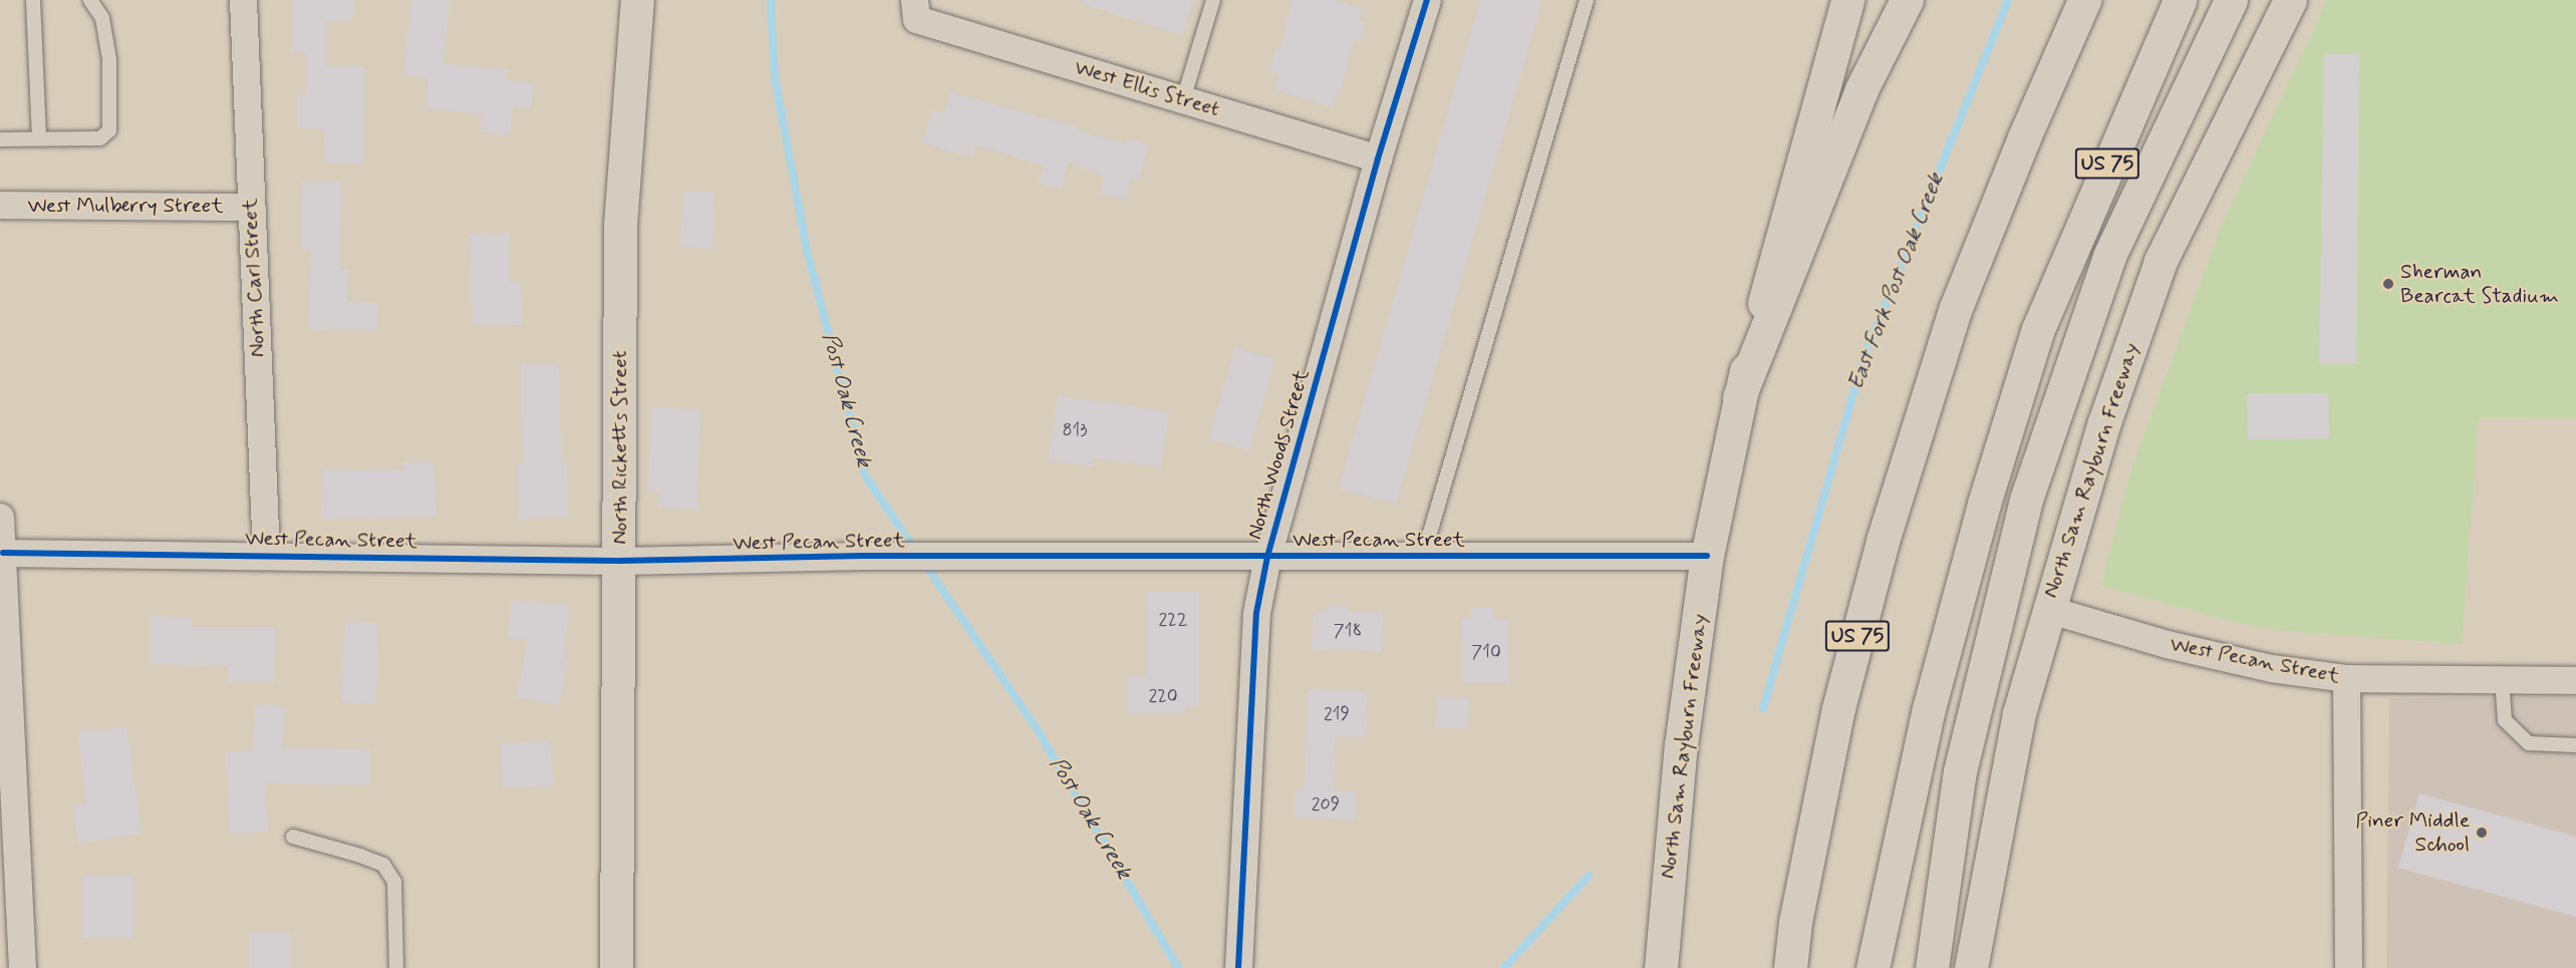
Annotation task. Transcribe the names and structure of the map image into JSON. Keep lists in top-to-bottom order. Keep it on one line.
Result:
{"streets":{"main road":["US 75","North Ricketts Street","North Sam Rayburn Freeway"],"street":["West Ellis Street","West Mulberry Street","North Carl Street","North Woods Street","West Pecan Street"]},"crossings":[["West Ellis Street","North Woods Street"],["West Mulberry Street","North Carl Street"],["North Carl Street","West Pecan Street"],["North Ricketts Street","West Pecan Street"],["North Woods Street","West Pecan Street"],["North Sam Rayburn Freeway","West Pecan Street"]],"water":["East Fork Post Oak Creek","Post Oak Creek"],"places":["Sherman Bearcat Stadium","Piner Middle School"],"house_numbers":["813","222","718","710","220","219","209"]}
